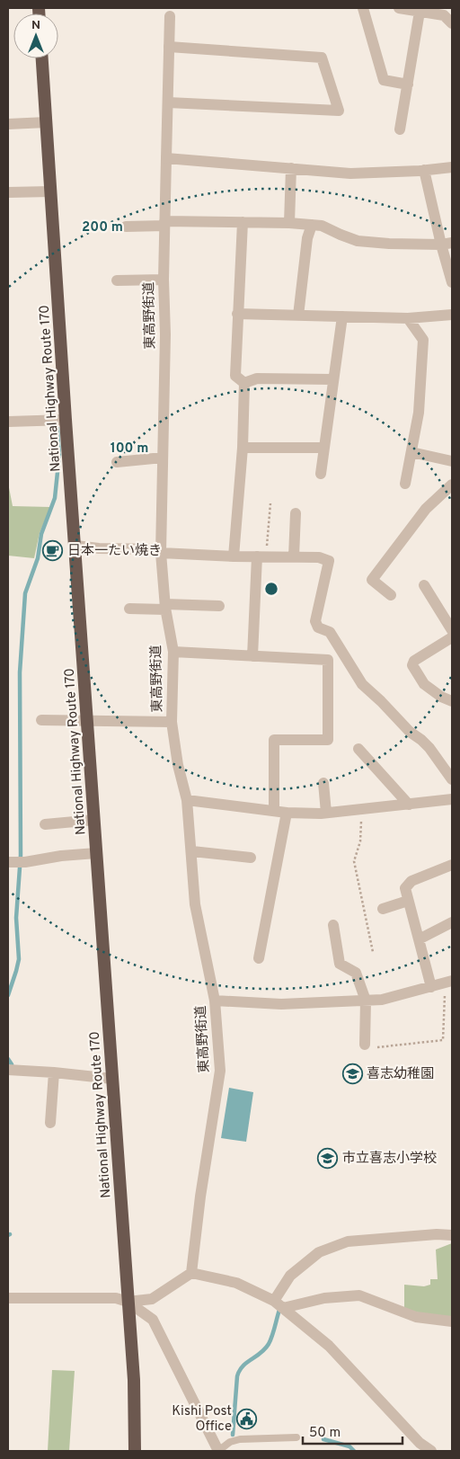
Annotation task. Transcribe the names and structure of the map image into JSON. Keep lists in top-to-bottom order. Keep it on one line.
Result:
{"streets":{"highway":["National Highway Route 170"],"street":["東高野街道"]},"places":{"cafe":["日本一たい焼き"],"school or university":["喜志幼稚園","市立喜志小学校"],"public building":["Kishi Post Office"]},"scale_bar":"50 m","north":"top","rings":["200 m","100 m"]}
